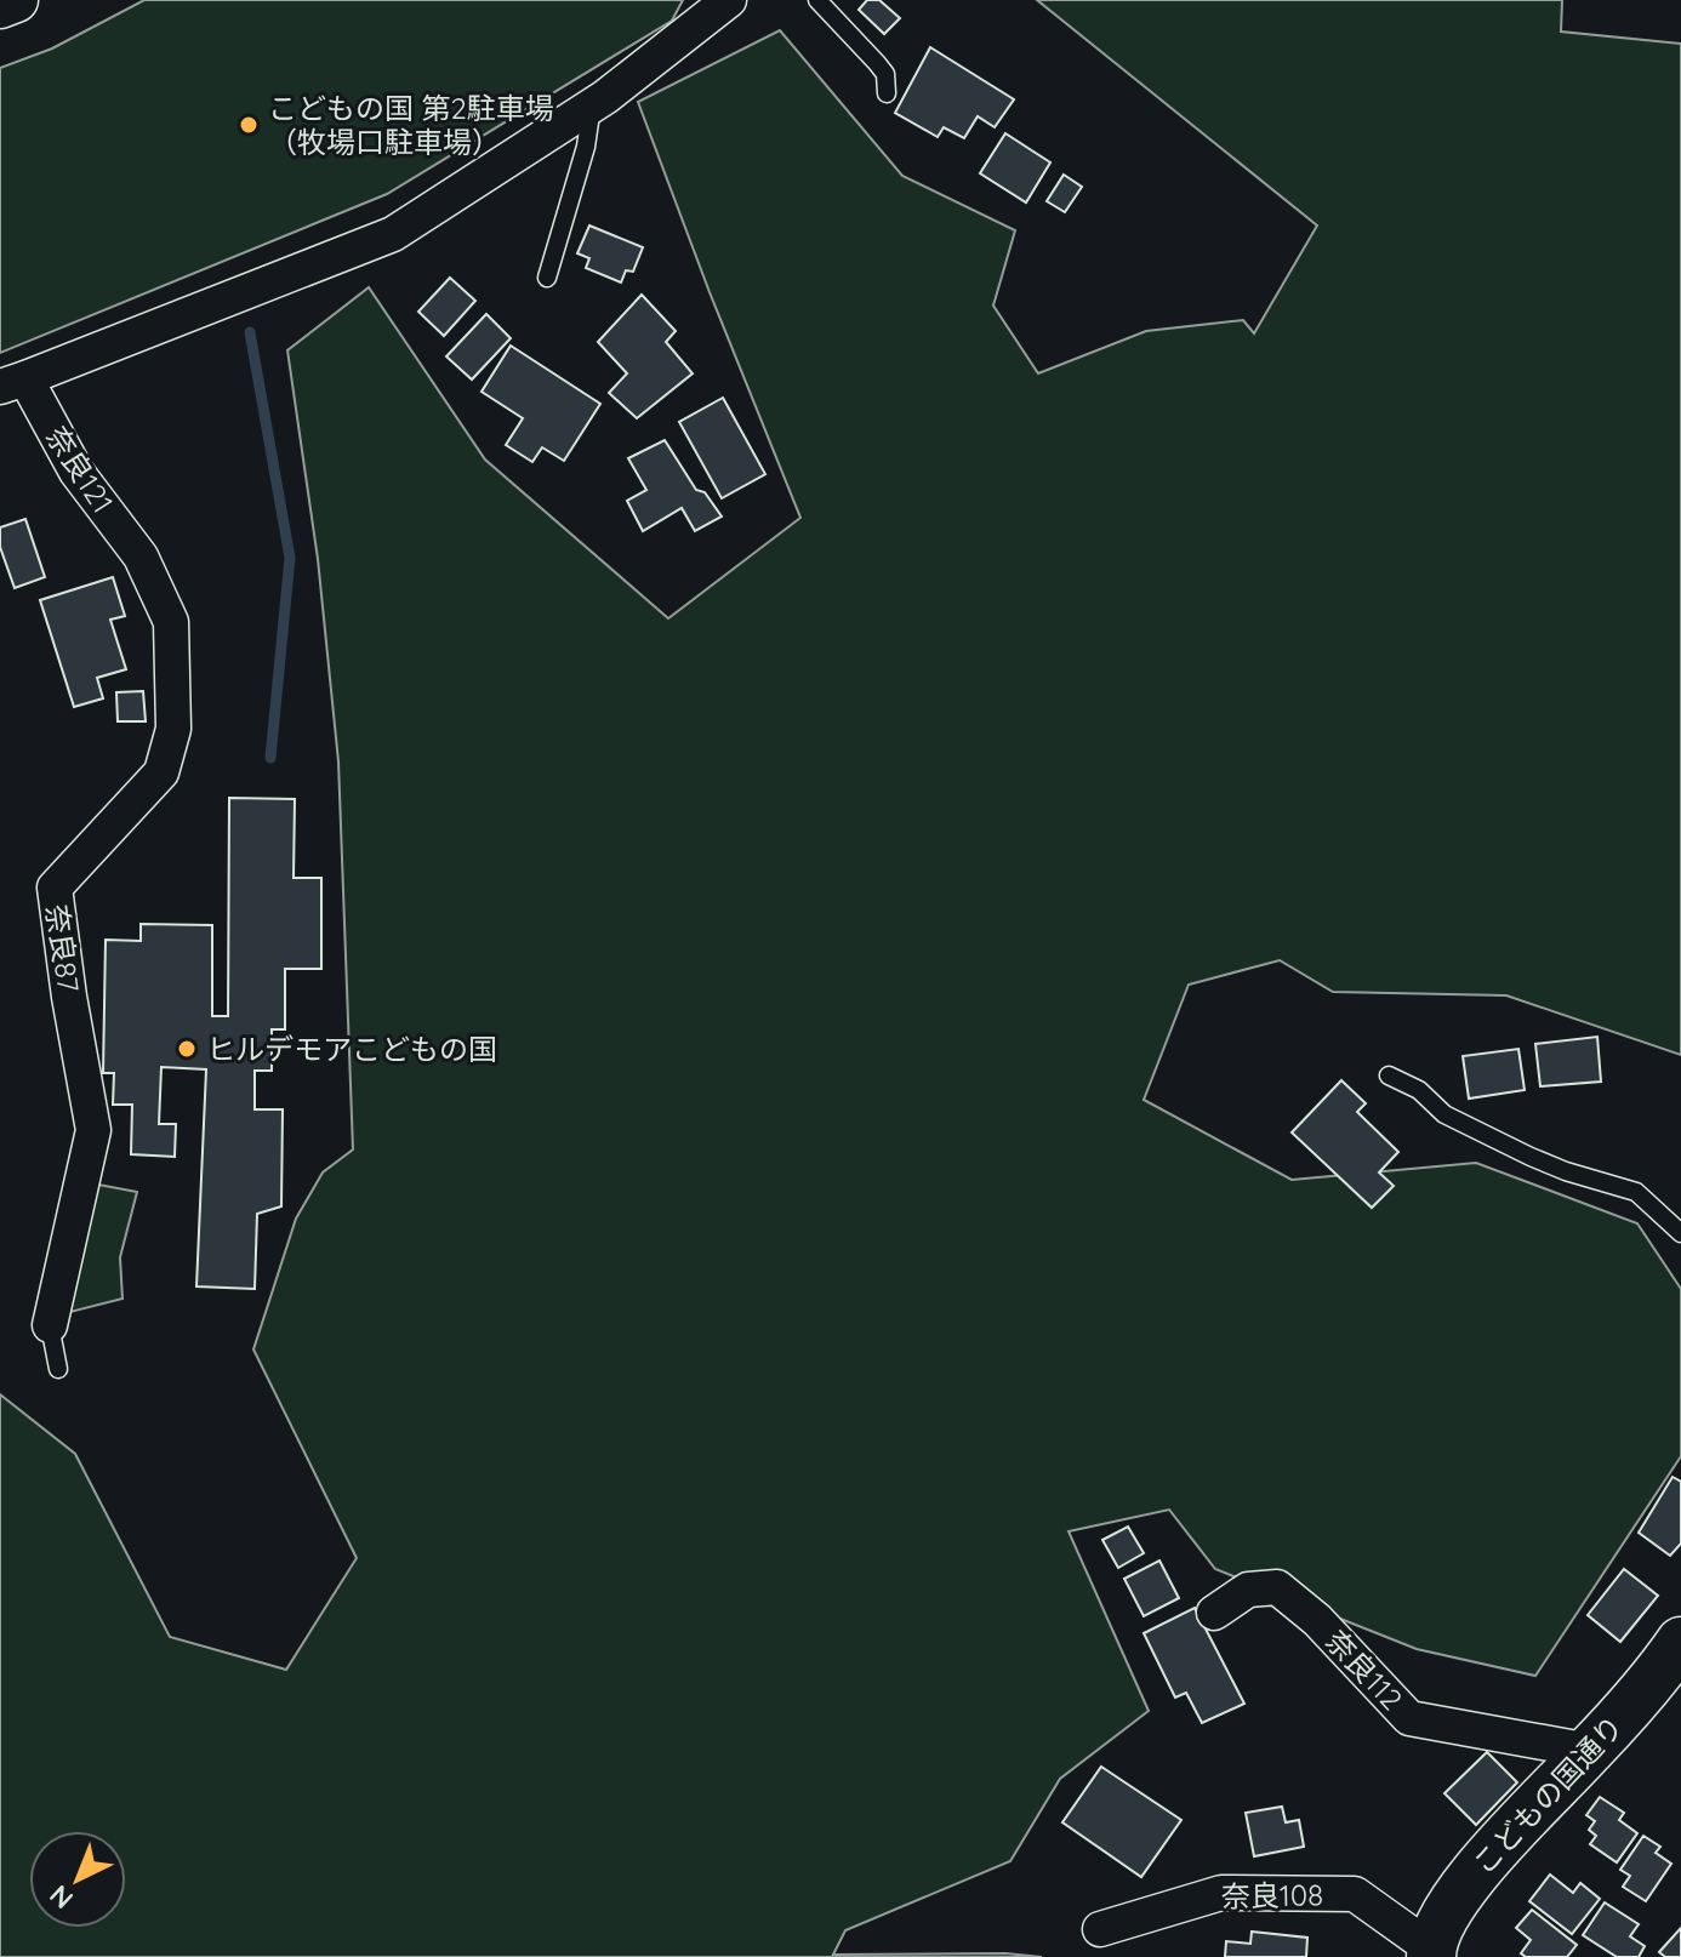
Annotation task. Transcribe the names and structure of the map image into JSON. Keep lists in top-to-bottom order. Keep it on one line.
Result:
{"streets":{"main road":["こどもの国通り"],"street":["奈良121","奈良87","奈良112","奈良108"]},"crossings":[["奈良121","奈良87"],["奈良112","こどもの国通り"],["こどもの国通り","奈良108"]],"places":["こどもの国 第2駐車場 （牧場口駐車場）","ヒルデモアこどもの国"],"north":"bottom left"}
